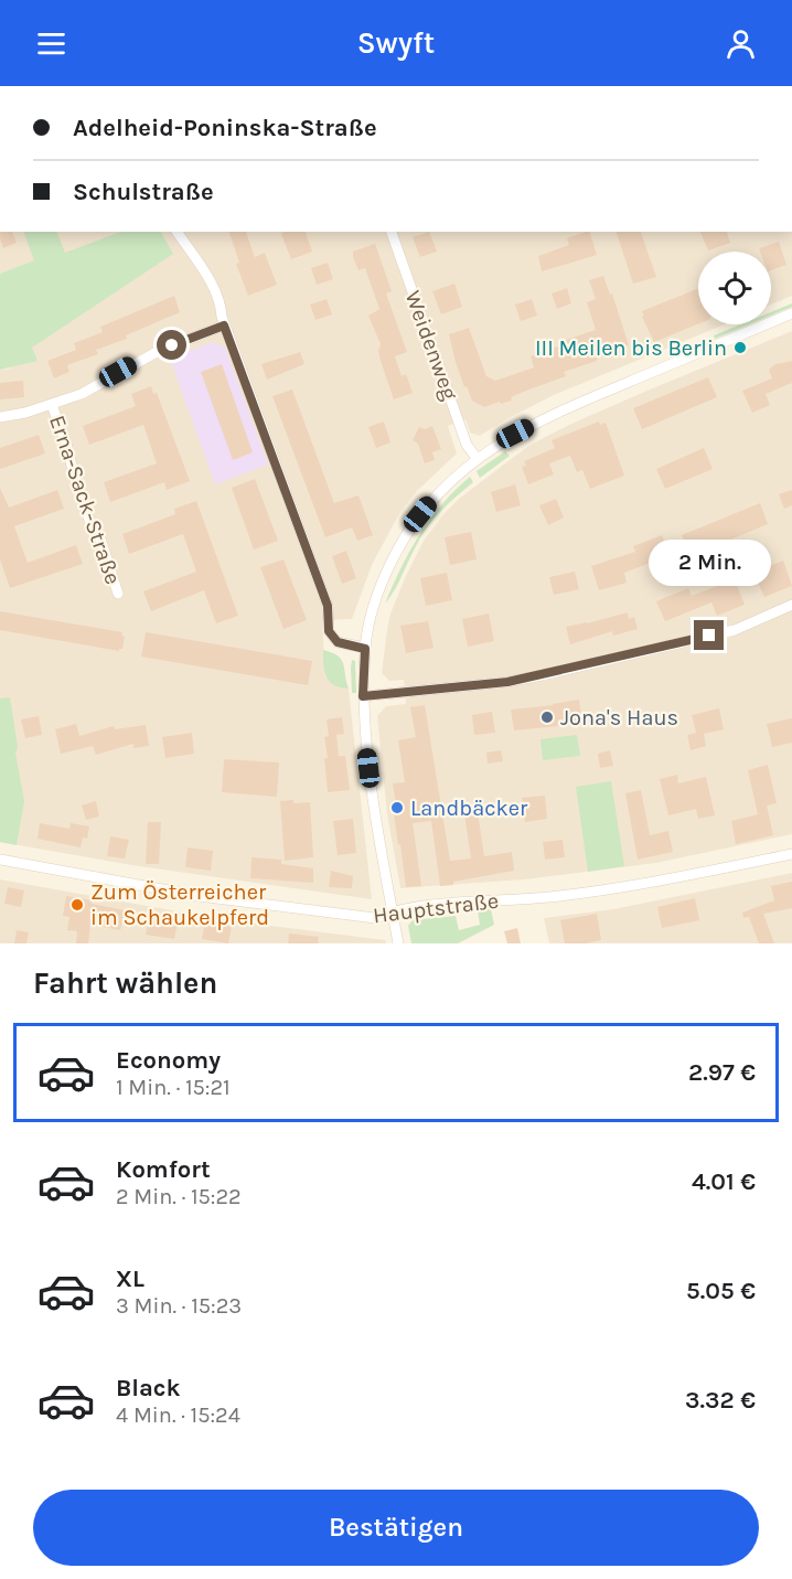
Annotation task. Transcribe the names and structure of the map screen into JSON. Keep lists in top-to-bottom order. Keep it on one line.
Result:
{"streets":{"street":["Weidenweg","Erna-Sack-Straße","Hauptstraße"]},"places":["III Meilen bis Berlin","Jona's Haus","Landbäcker","Zum Österreicher im Schaukelpferd"],"page":{"header":"Swyft","banner":["Adelheid-Poninska-Straße","Schulstraße"],"bubble":"2 Min.","heading":"Fahrt wählen","list":[{"name":"Economy","note":"1 Min. · 15:21","value":"2.97 €"},{"name":"Komfort","note":"2 Min. · 15:22","value":"4.01 €"},{"name":"XL","note":"3 Min. · 15:23","value":"5.05 €"},{"name":"Black","note":"4 Min. · 15:24","value":"3.32 €"}],"buttons":"Bestätigen"}}
